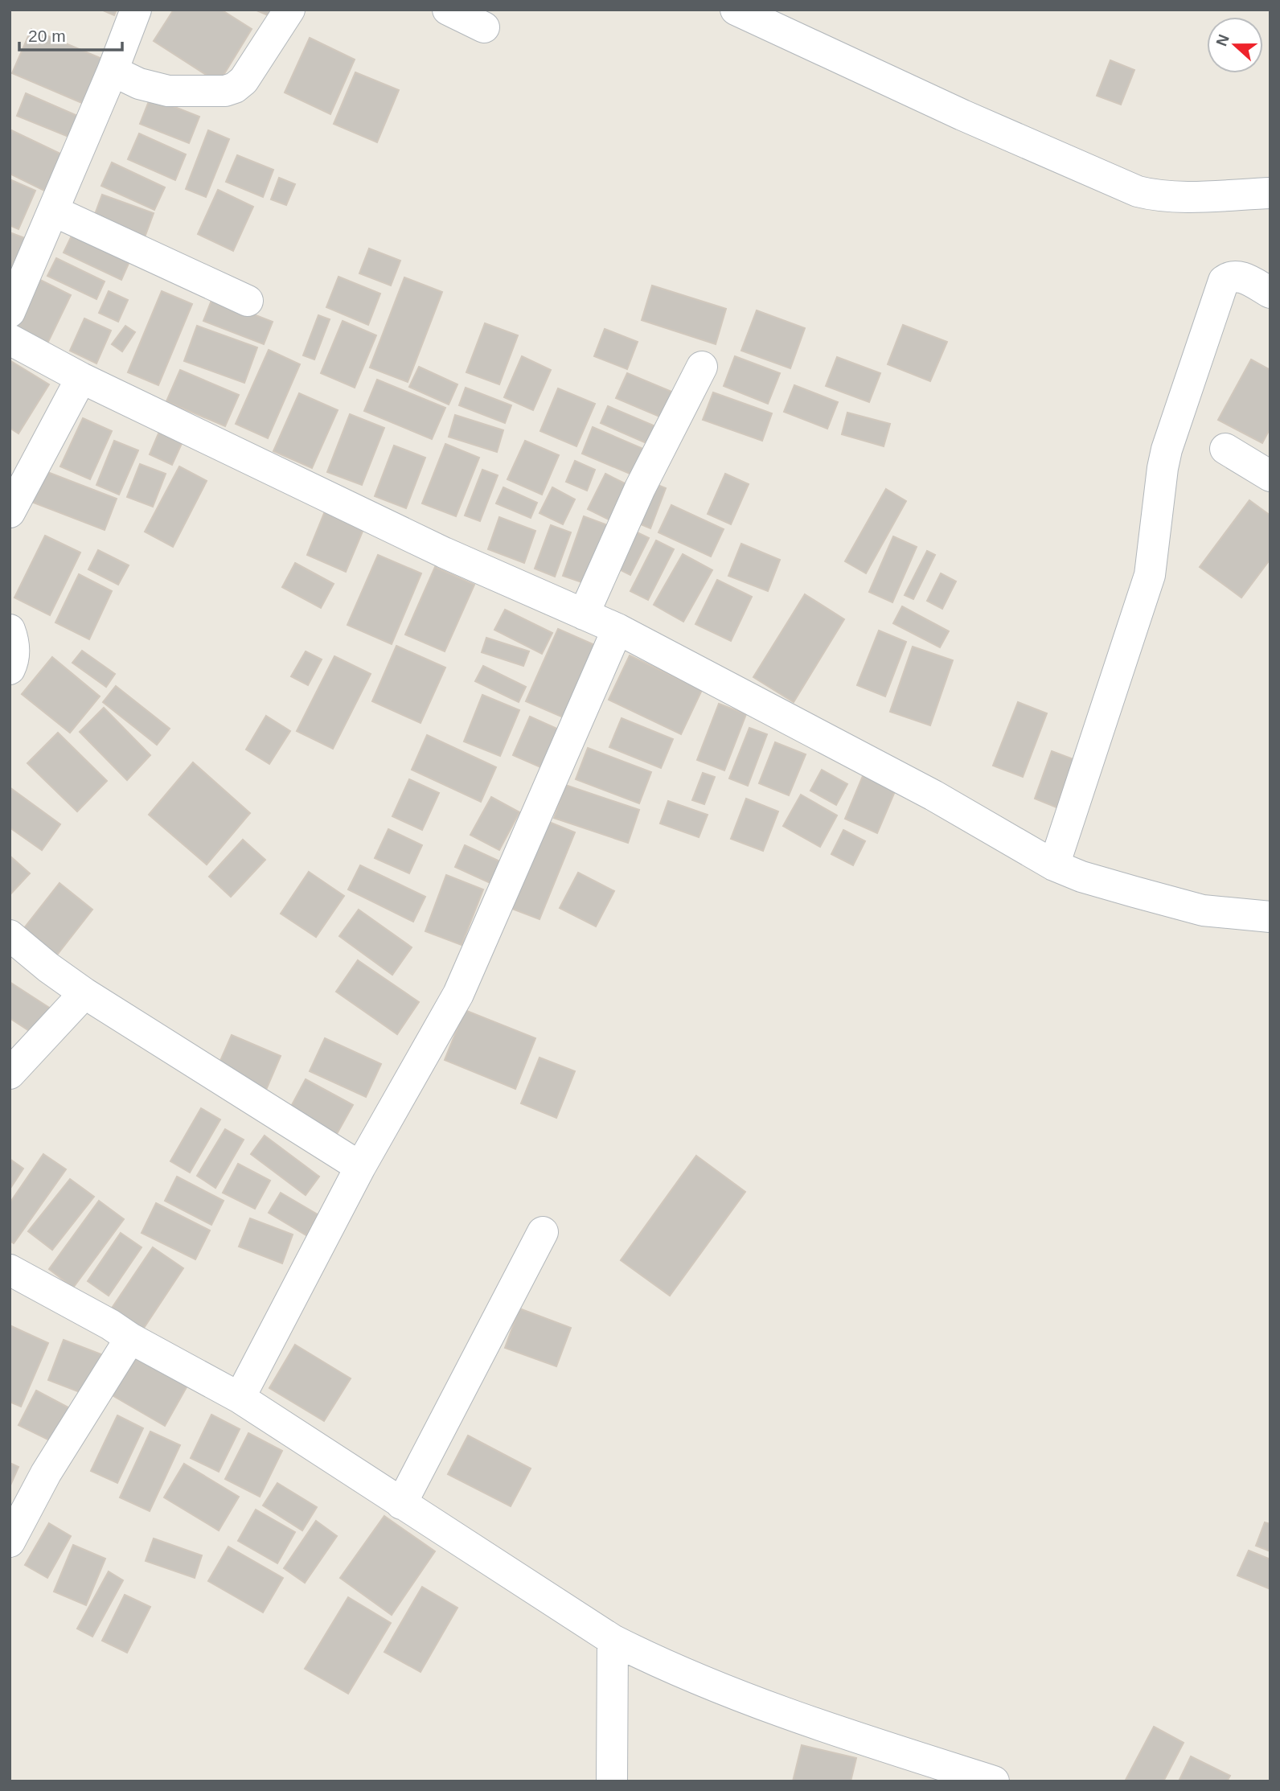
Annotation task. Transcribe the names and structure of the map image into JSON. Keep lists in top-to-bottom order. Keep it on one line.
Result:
{"scale_bar":"20 m","north":"left"}
